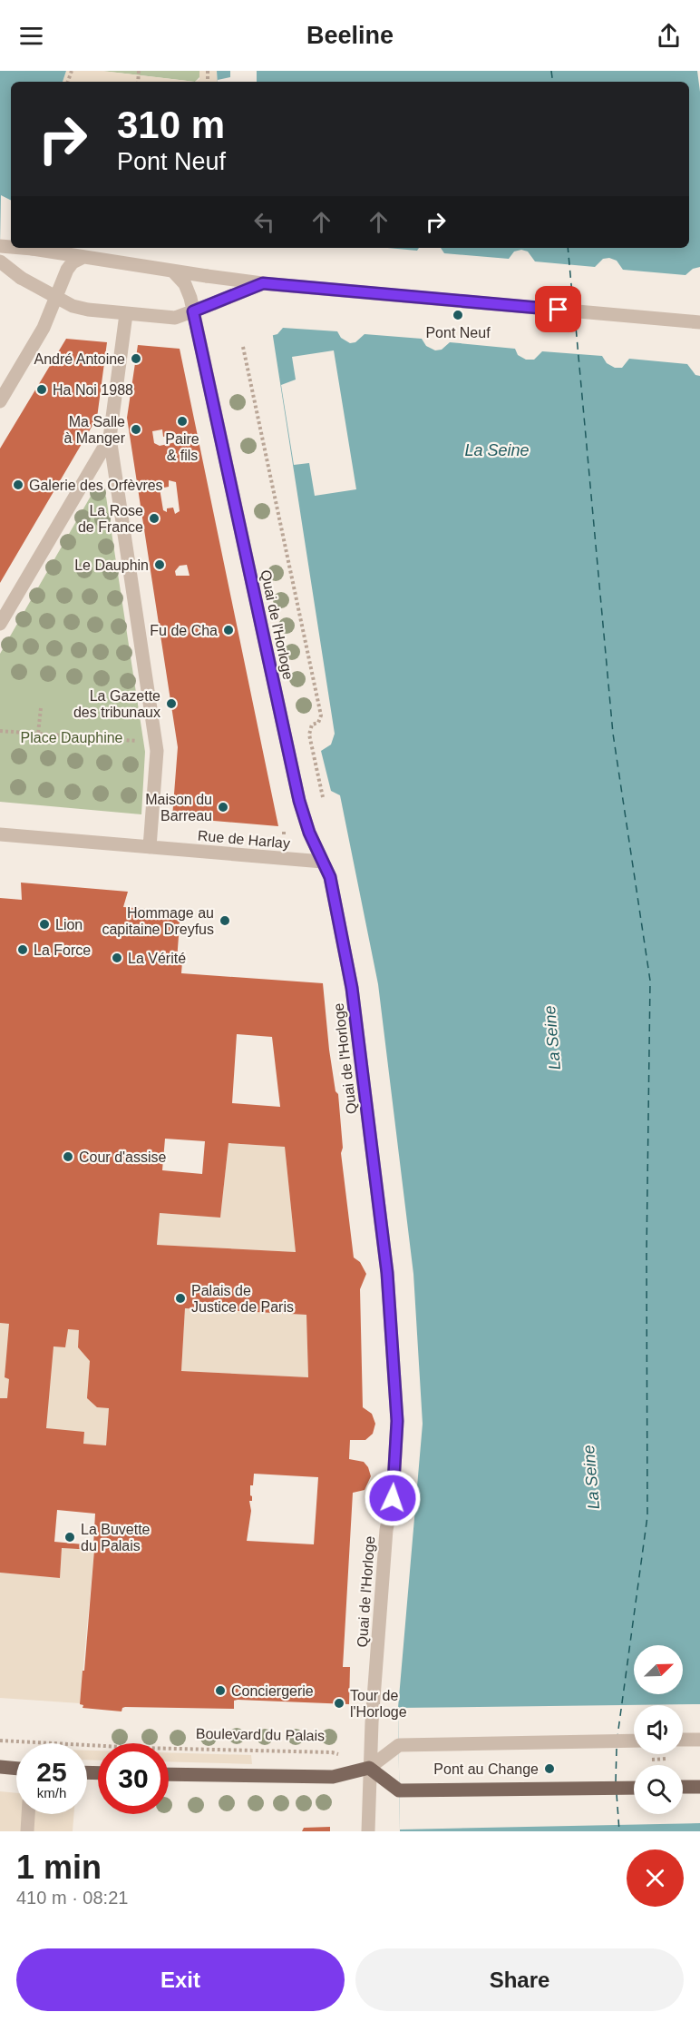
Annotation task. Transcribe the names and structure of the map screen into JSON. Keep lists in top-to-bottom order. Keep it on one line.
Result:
{"streets":{"street":["Quai de l'Horloge","Rue de Harlay"],"path":["Boulevard du Palais"]},"crossings":[["Quai de l'Horloge","Rue de Harlay"],["Quai de l'Horloge","Boulevard du Palais"]],"water":["La Seine"],"parks":["Place Dauphine"],"places":["Pont Neuf","André Antoine","Ha Noi 1988","Paire & fils","Ma Salle à Manger","Galerie des Orfèvres","La Rose de France","Le Dauphin","Fu de Cha","La Gazette des tribunaux","Maison du Barreau","Hommage au capitaine Dreyfus","Lion","La Force","La Vérité","Cour d'assise","Palais de Justice de Paris","La Buvette du Palais","Conciergerie","Tour de l'Horloge","Pont au Change"],"north":"top right","page":{"header":"Beeline","turn":["310 m","Pont Neuf"],"speed":"25 km/h","limit":"30","heading":["1 min","410 m · 08:21"],"buttons":["Exit","Share"]}}
